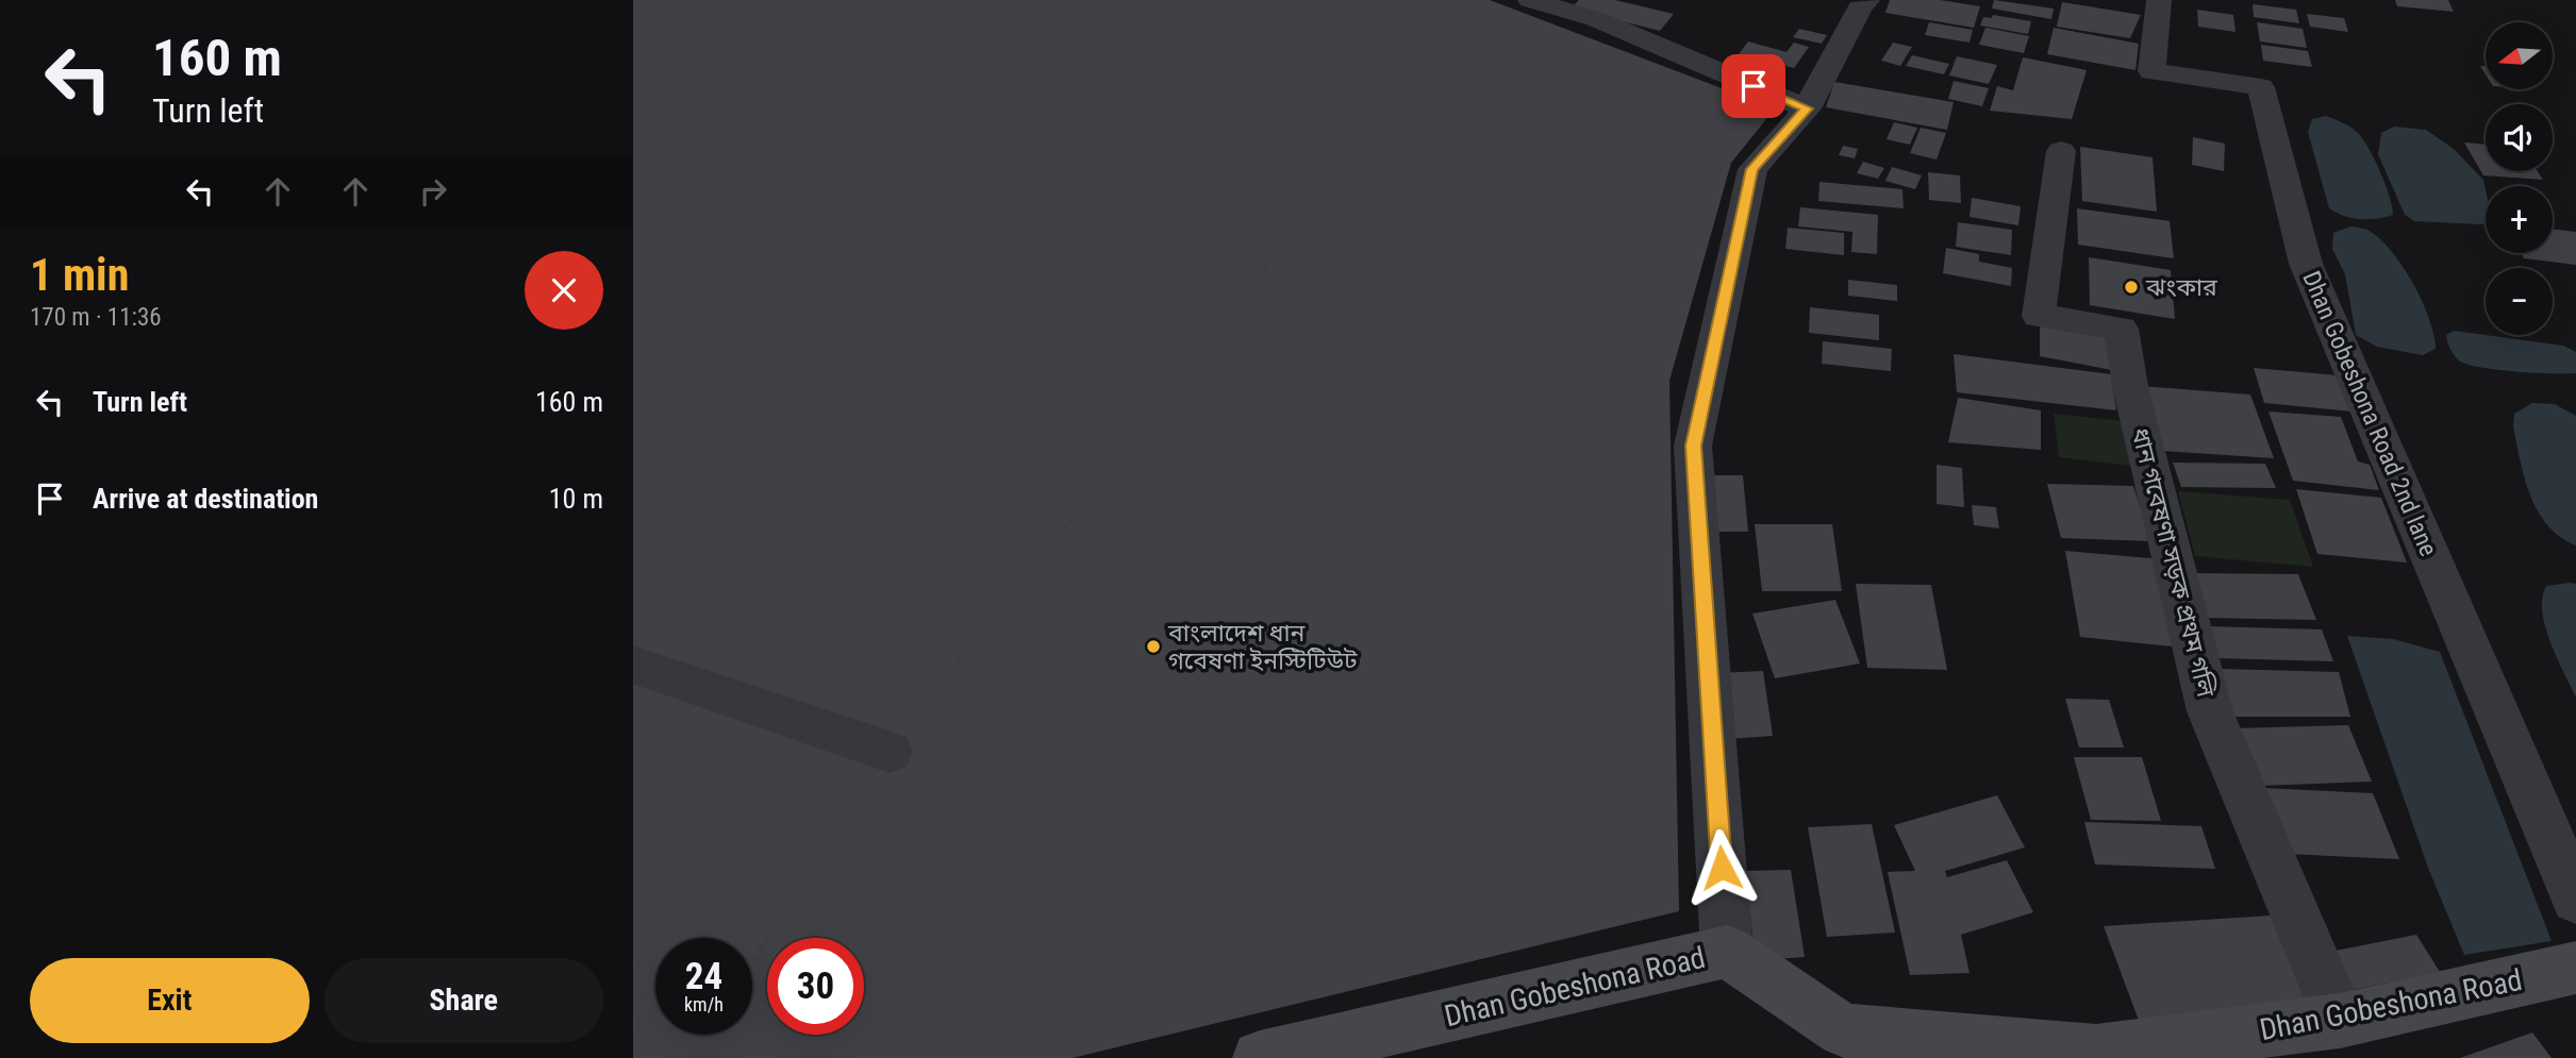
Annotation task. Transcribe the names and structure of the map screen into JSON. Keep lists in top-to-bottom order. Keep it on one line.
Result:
{"streets":{"street":["Dhan Gobeshona Road 2nd lane","ধান গবেষণা সড়ক প্রথম গলি","Dhan Gobeshona Road"]},"crossings":[["ধান গবেষণা সড়ক প্রথম গলি","Dhan Gobeshona Road"]],"places":["ঝংকার","বাংলাদেশ ধান গবেষণা ইনস্টিটিউট"],"north":"left","page":{"turn":["160 m","Turn left"],"map_buttons":["+","−"],"heading":["1 min","170 m · 11:36"],"list":[{"name":"Turn left","value":"160 m"},{"name":"Arrive at destination","value":"10 m"}],"speed":"24 km/h","limit":"30","buttons":["Exit","Share"]}}
